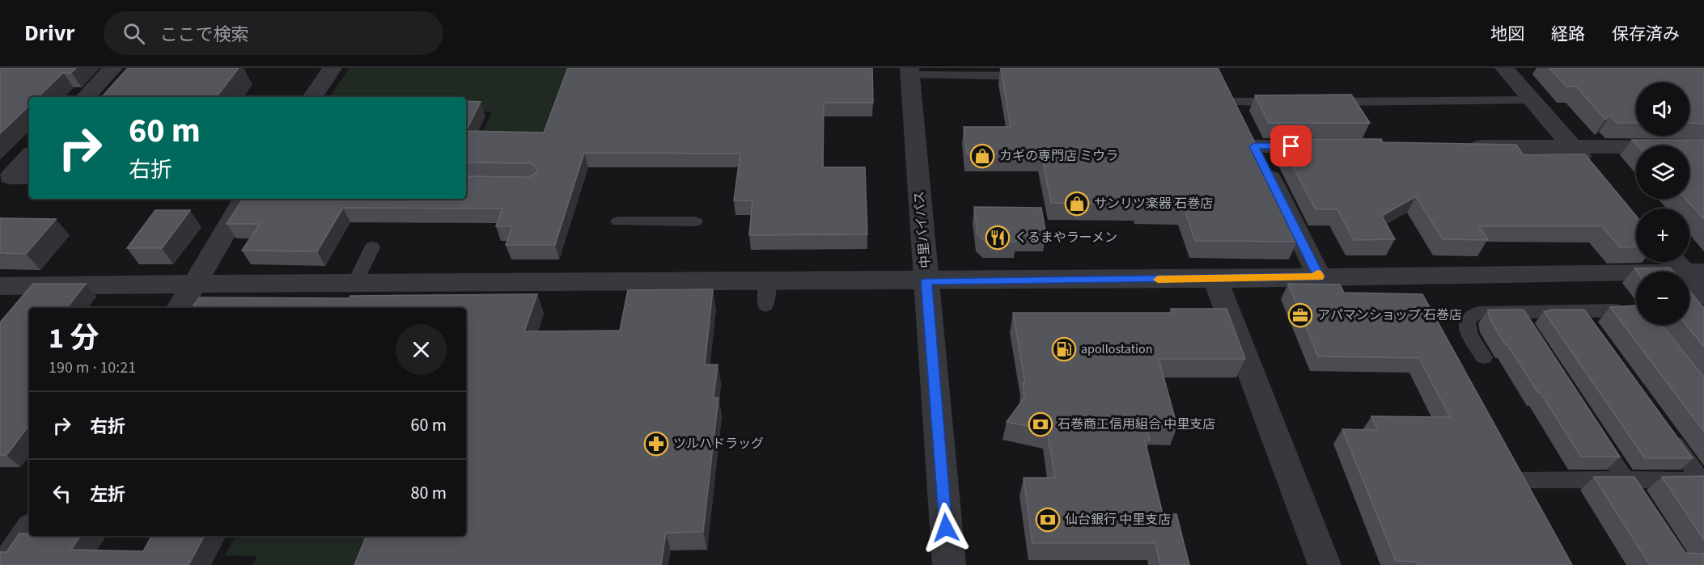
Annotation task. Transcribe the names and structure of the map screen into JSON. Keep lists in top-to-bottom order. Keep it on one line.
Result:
{"streets":{"street":["中里バイパス"]},"places":{"shop":["カギの専門店 ミウラ","サンリツ楽器 石巻店"],"restaurant":["くるまやラーメン"],"office":["アパマンショップ 石巻店"],"fuel station":["apollostation"],"bank":["石巻商工信用組合 中里支店","仙台銀行 中里支店"],"pharmacy":["ツルハドラッグ"]},"page":{"header":"Drivr","search":"ここで検索","nav":["地図","経路","保存済み"],"map_buttons":["+","−"],"turn":["60 m","右折"],"heading":["1 分","190 m · 10:21"],"list":[{"name":"右折","value":"60 m"},{"name":"左折","value":"80 m"}]}}
